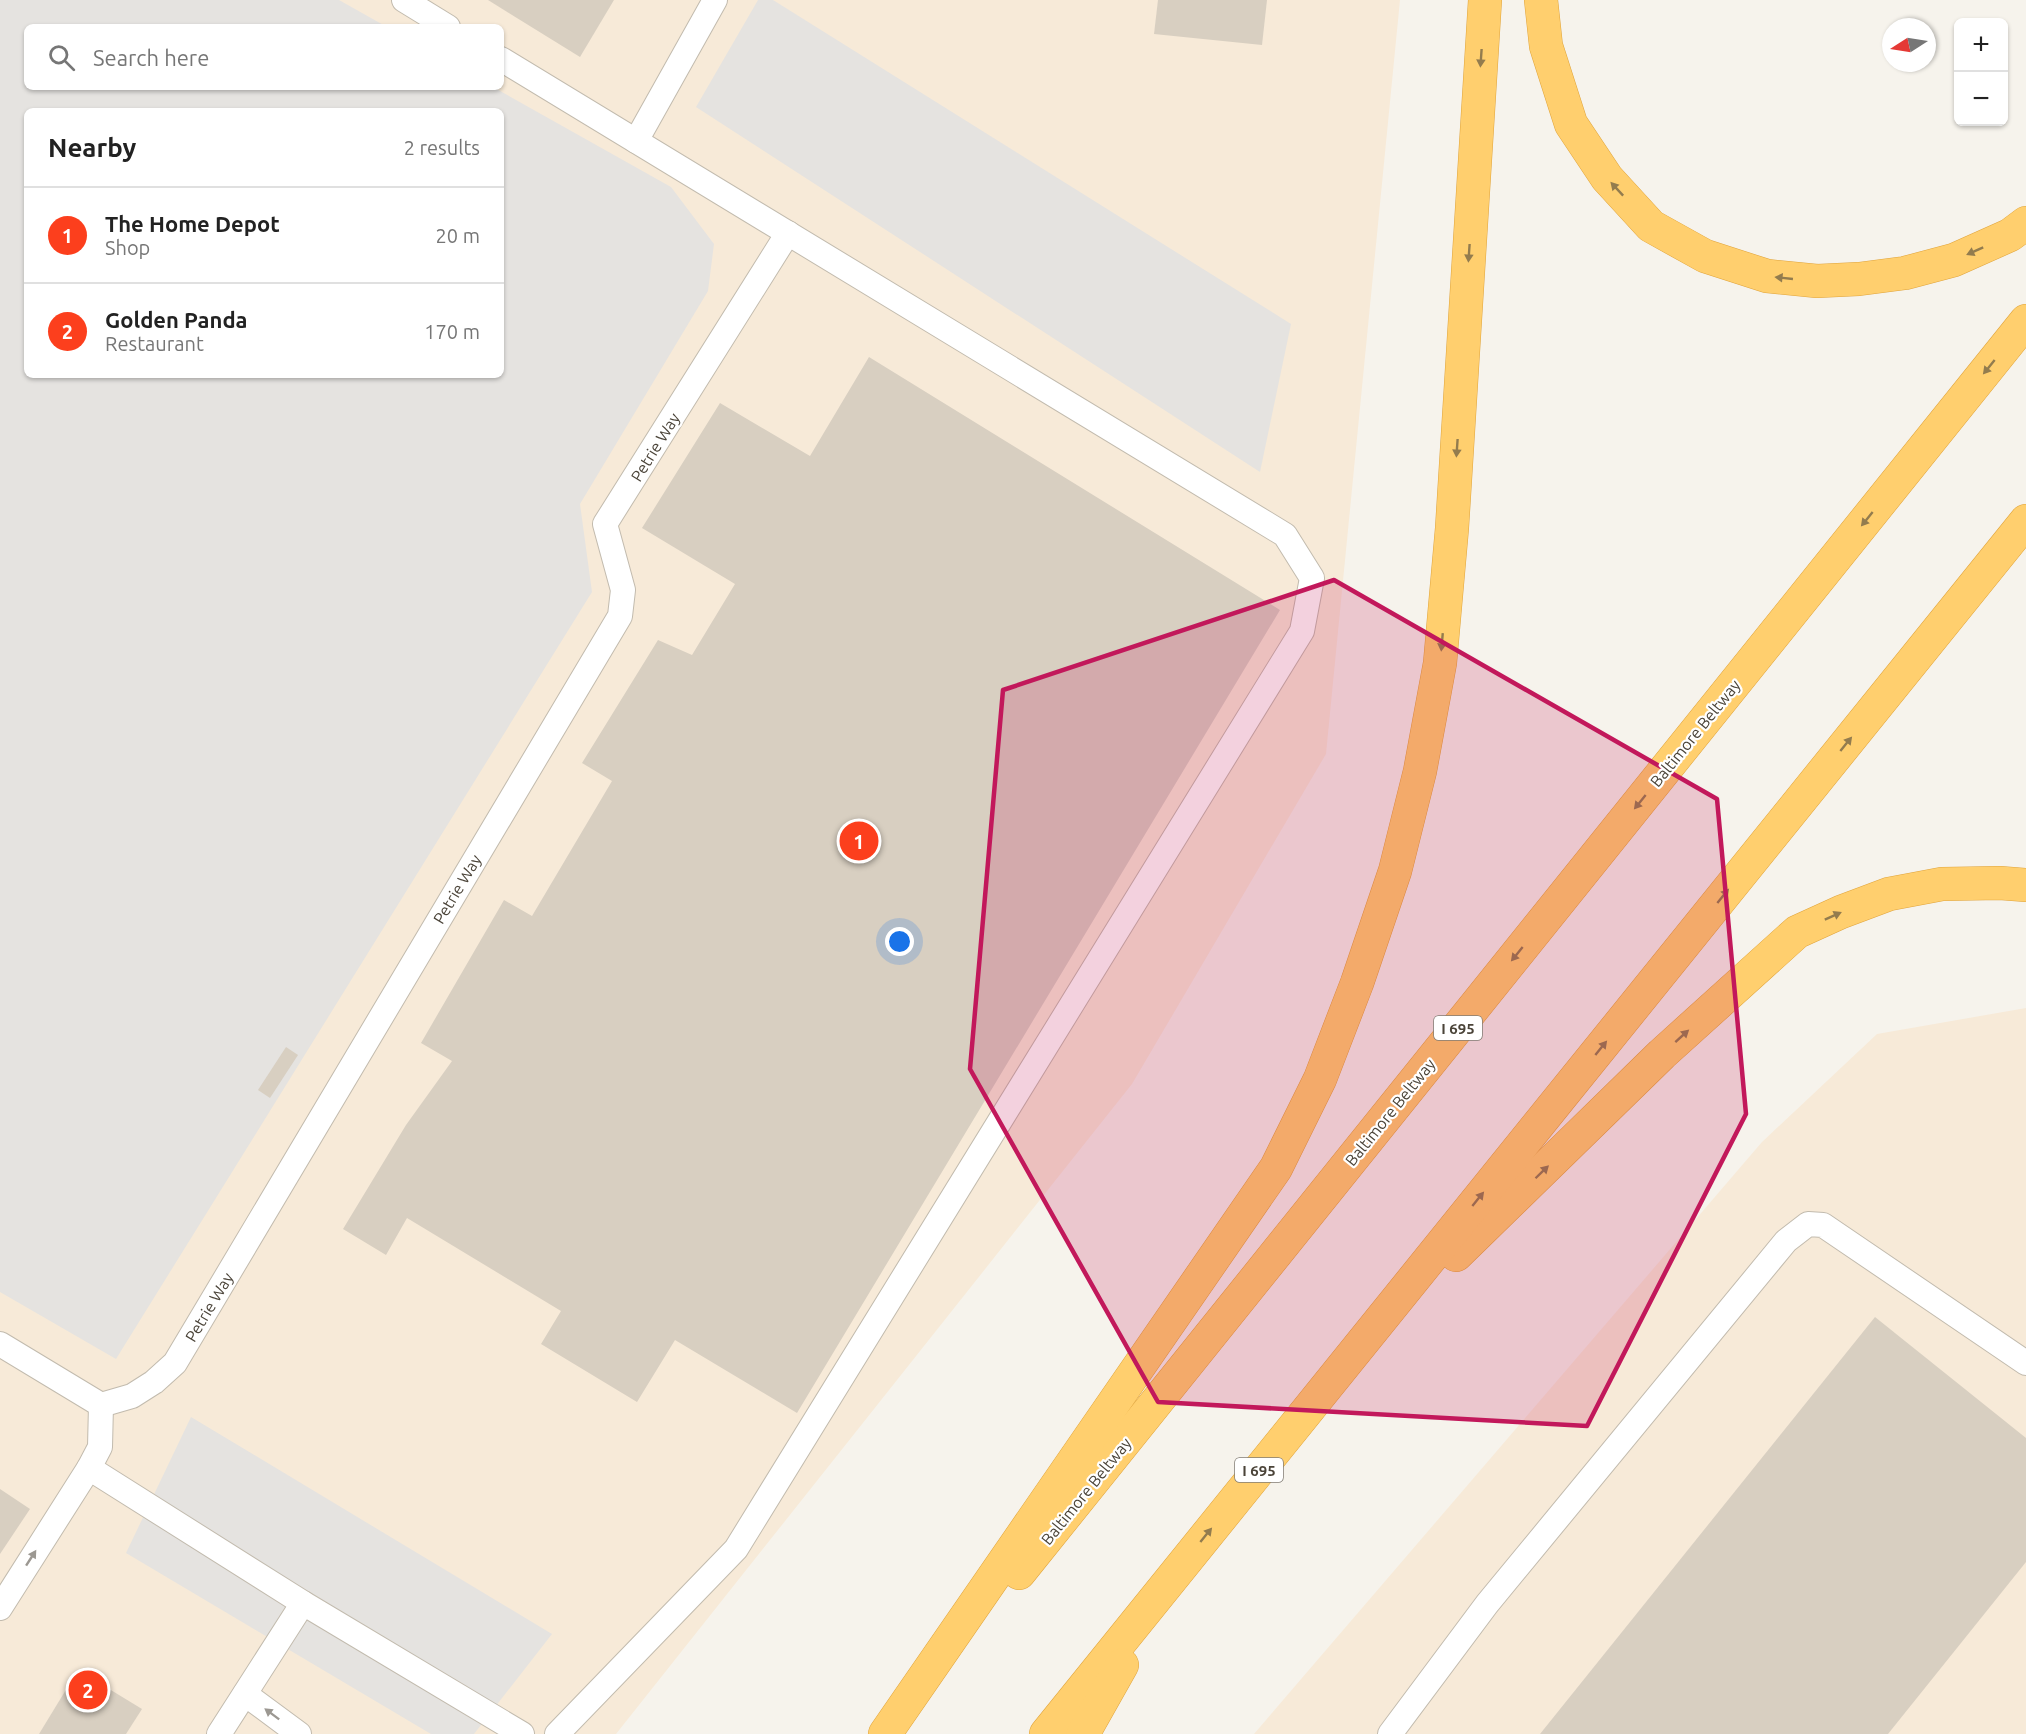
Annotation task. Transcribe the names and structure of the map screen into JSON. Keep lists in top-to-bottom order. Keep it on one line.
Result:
{"streets":{"highway":["Baltimore Beltway","I 695"],"lane":["Petrie Way"]},"north":"left","page":{"map_buttons":["+","−"],"search":"Search here","heading":["Nearby","2 results"],"list":[{"mark":"1","name":"The Home Depot","note":"Shop","value":"20 m"},{"mark":"2","name":"Golden Panda","note":"Restaurant","value":"170 m"}],"pins":["1","2"]}}
